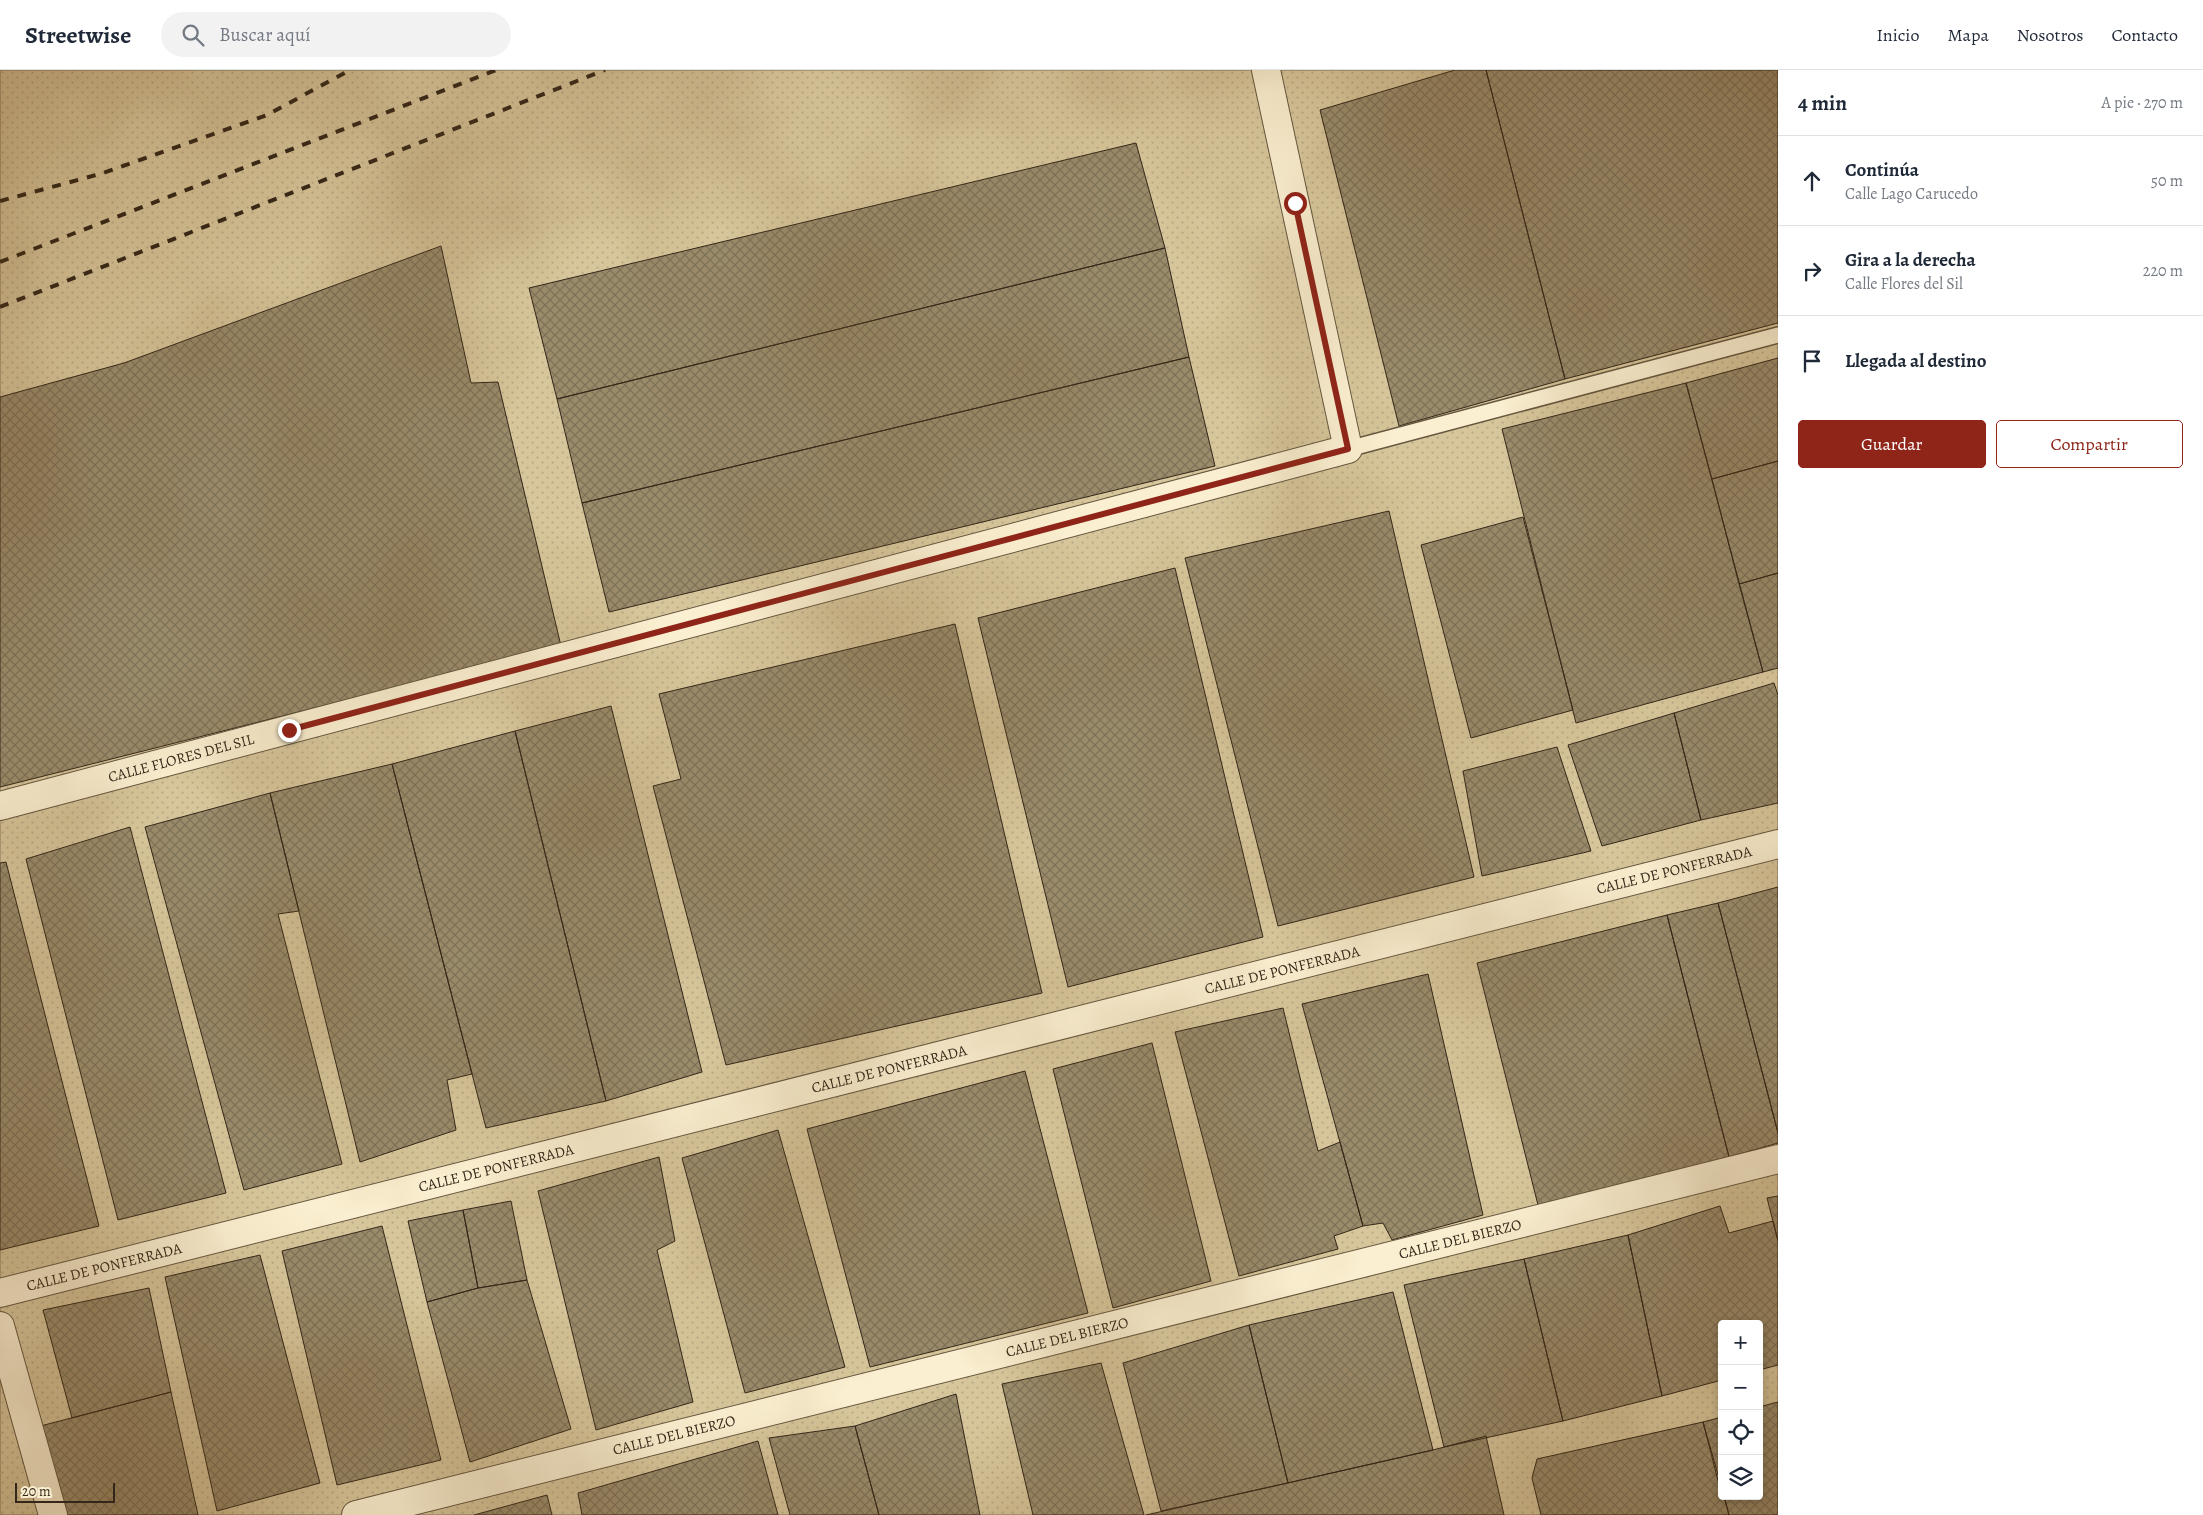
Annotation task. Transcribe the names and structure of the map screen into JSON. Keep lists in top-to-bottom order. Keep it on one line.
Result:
{"streets":{"street":["CALLE FLORES DEL SIL","CALLE DE PONFERRADA","CALLE DEL BIERZO"]},"scale_bar":"20 m","page":{"header":"Streetwise","search":"Buscar aquí","nav":["Inicio","Mapa","Nosotros","Contacto"],"heading":["4 min","A pie · 270 m"],"list":[["Continúa","Calle Lago Carucedo","50 m"],["Gira a la derecha","Calle Flores del Sil","220 m"],"Llegada al destino"],"buttons":["Guardar","Compartir"],"map_buttons":["+","−"],"scale":"20 m"}}
